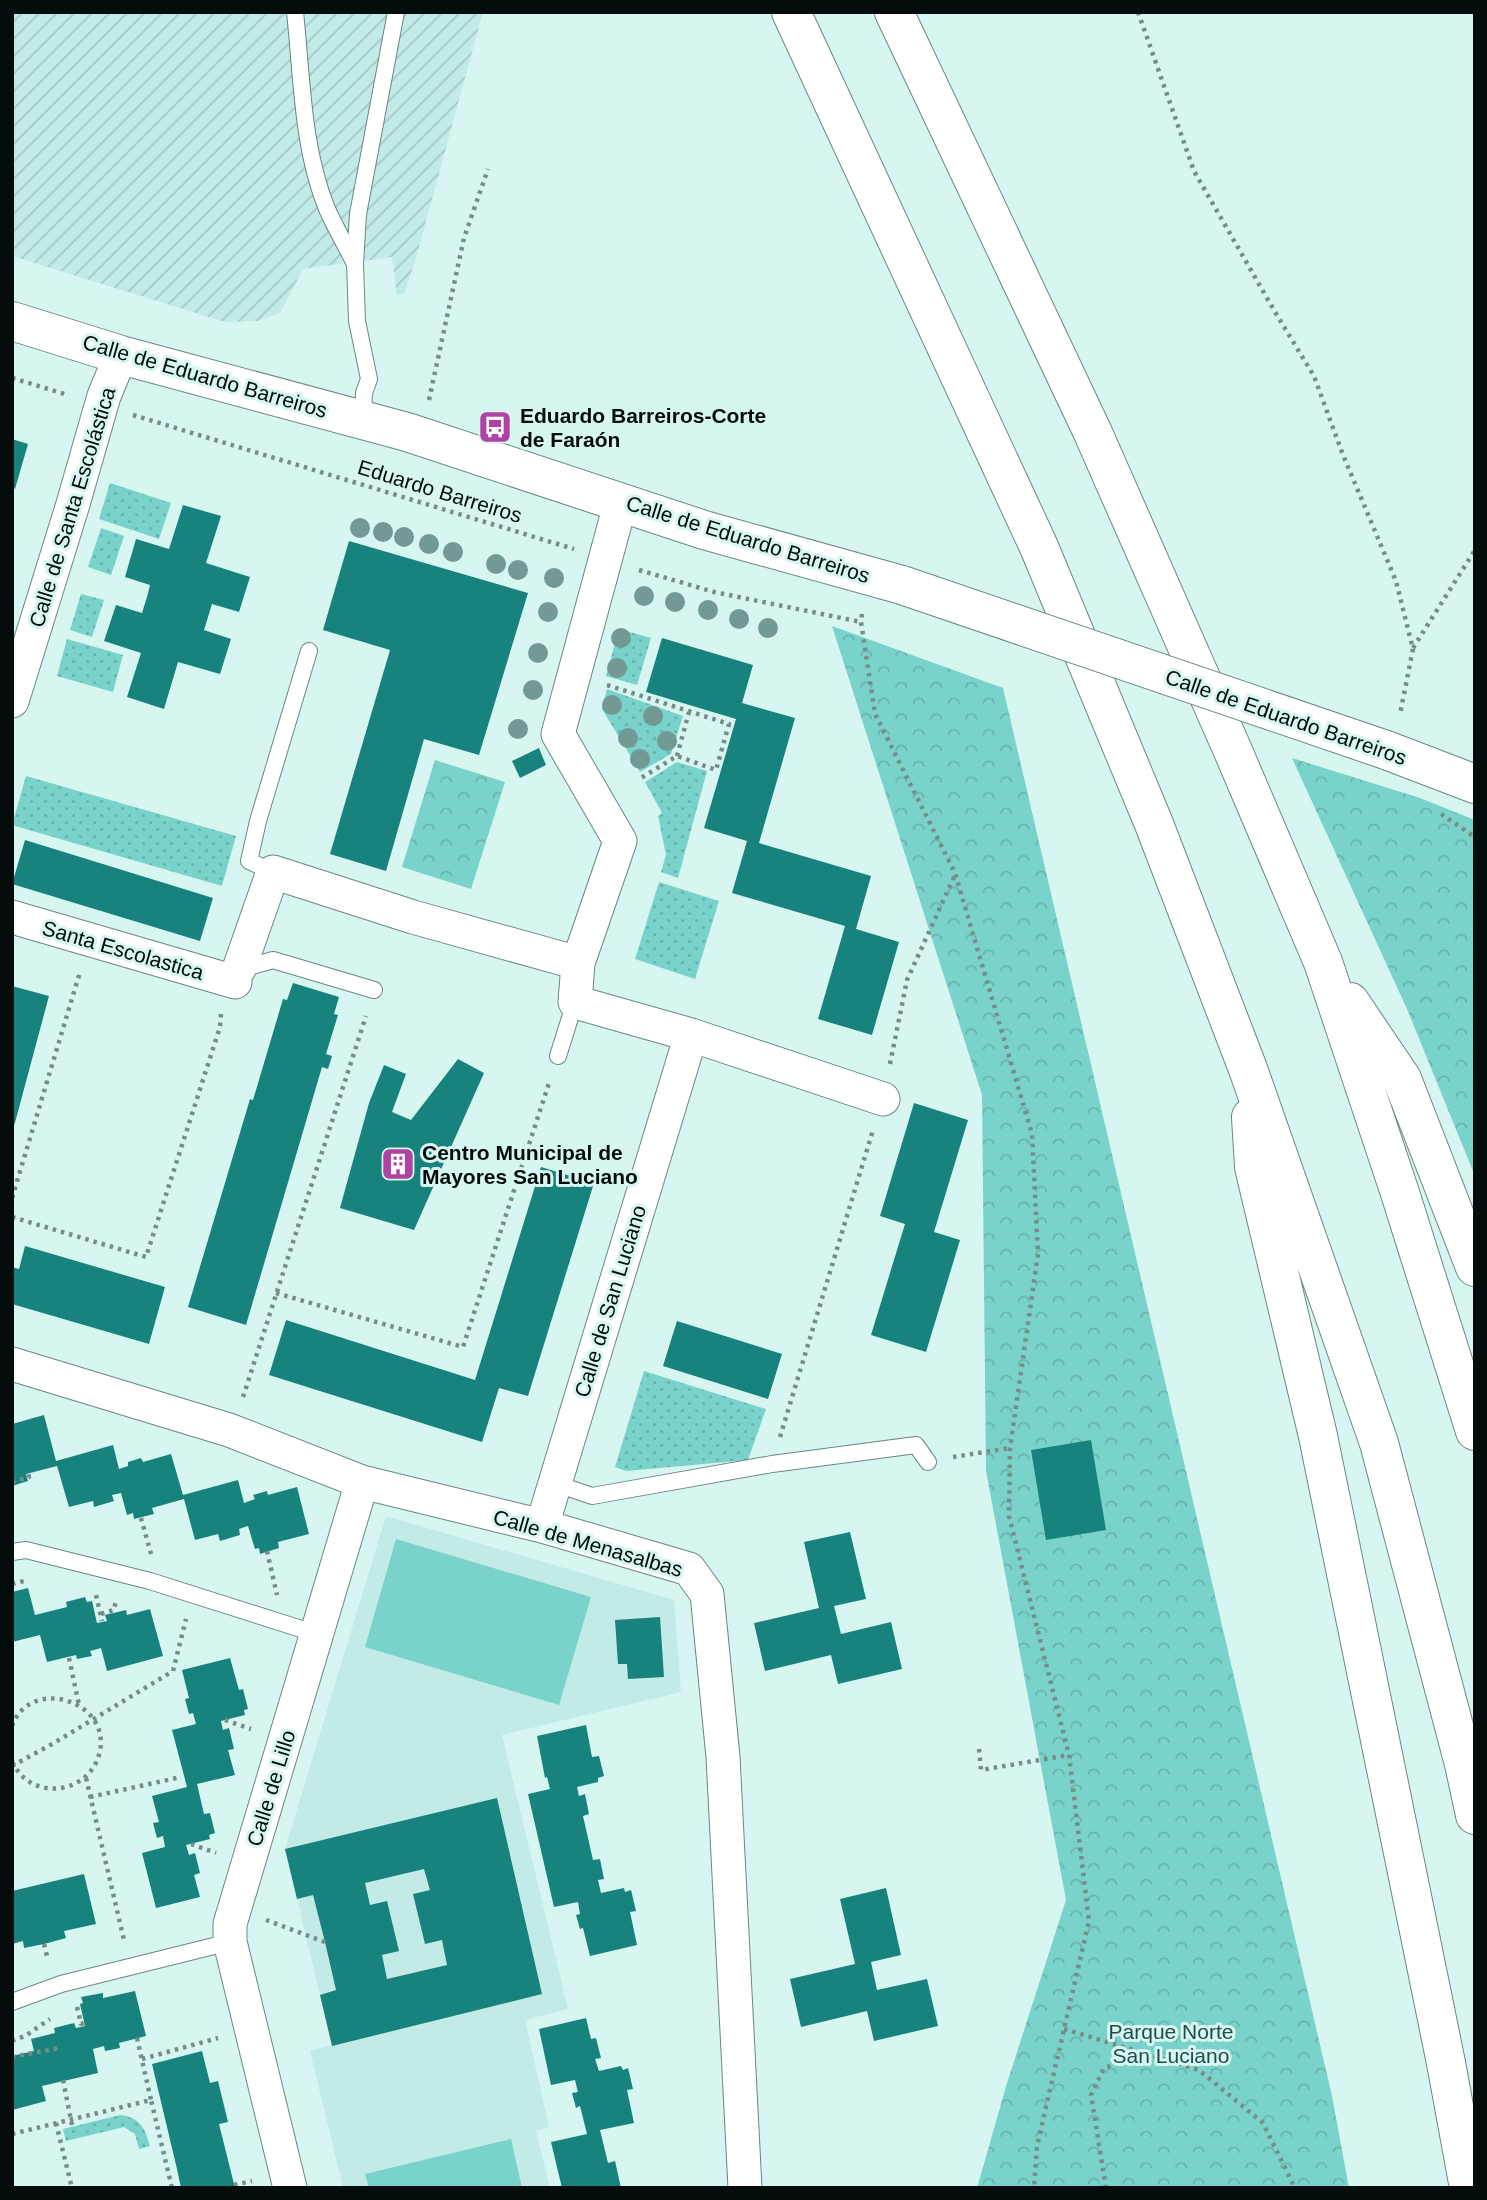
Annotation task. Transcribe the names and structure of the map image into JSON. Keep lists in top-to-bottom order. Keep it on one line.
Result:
{"streets":{"main road":["Calle de Eduardo Barreiros"],"street":["Calle de Santa Escolástica","Santa Escolastica","Calle de San Luciano","Calle de Menasalbas","Calle de Lillo"],"path":["Eduardo Barreiros"]},"crossings":[["Calle de Eduardo Barreiros","Calle de Santa Escolástica"],["Eduardo Barreiros","Calle de Santa Escolástica"],["Calle de San Luciano","Calle de Menasalbas"],["Calle de Menasalbas","Calle de Lillo"]],"parks":["Parque Norte San Luciano"],"places":{"bus stop":["Eduardo Barreiros-Corte de Faraón"],"building":["Centro Municipal de Mayores San Luciano"]}}
